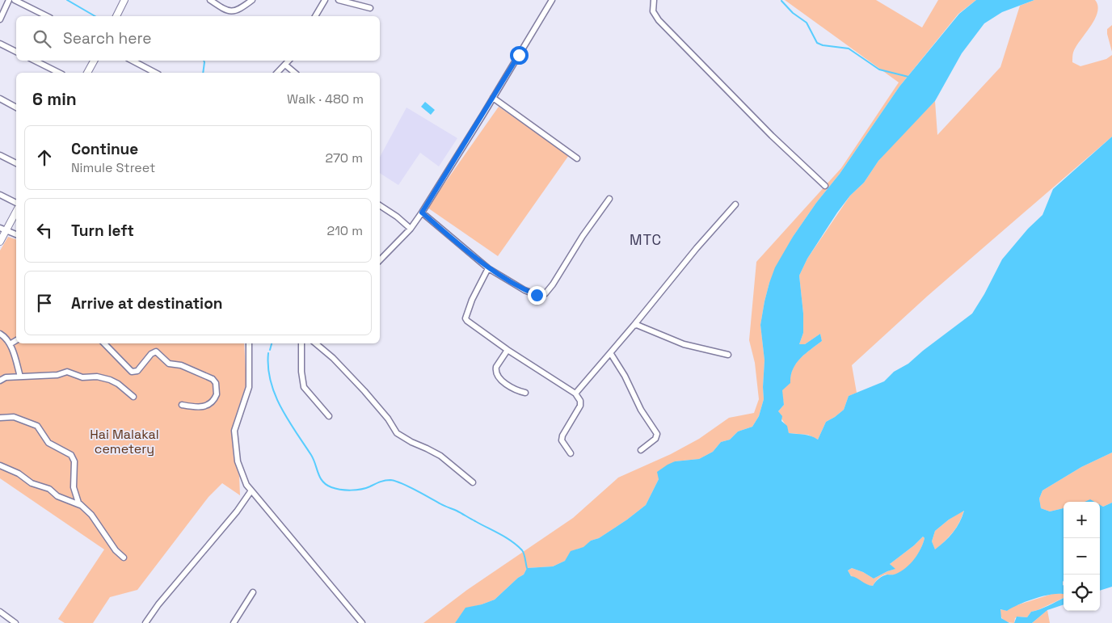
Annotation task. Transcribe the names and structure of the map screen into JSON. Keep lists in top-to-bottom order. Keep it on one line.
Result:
{"districts":["MTC"],"parks":["Hai Malakal cemetery"],"page":{"search":"Search here","heading":["6 min","Walk · 480 m"],"list":[["Continue","Nimule Street","270 m"],["Turn left","210 m"],"Arrive at destination"],"map_buttons":["+","−"]}}
